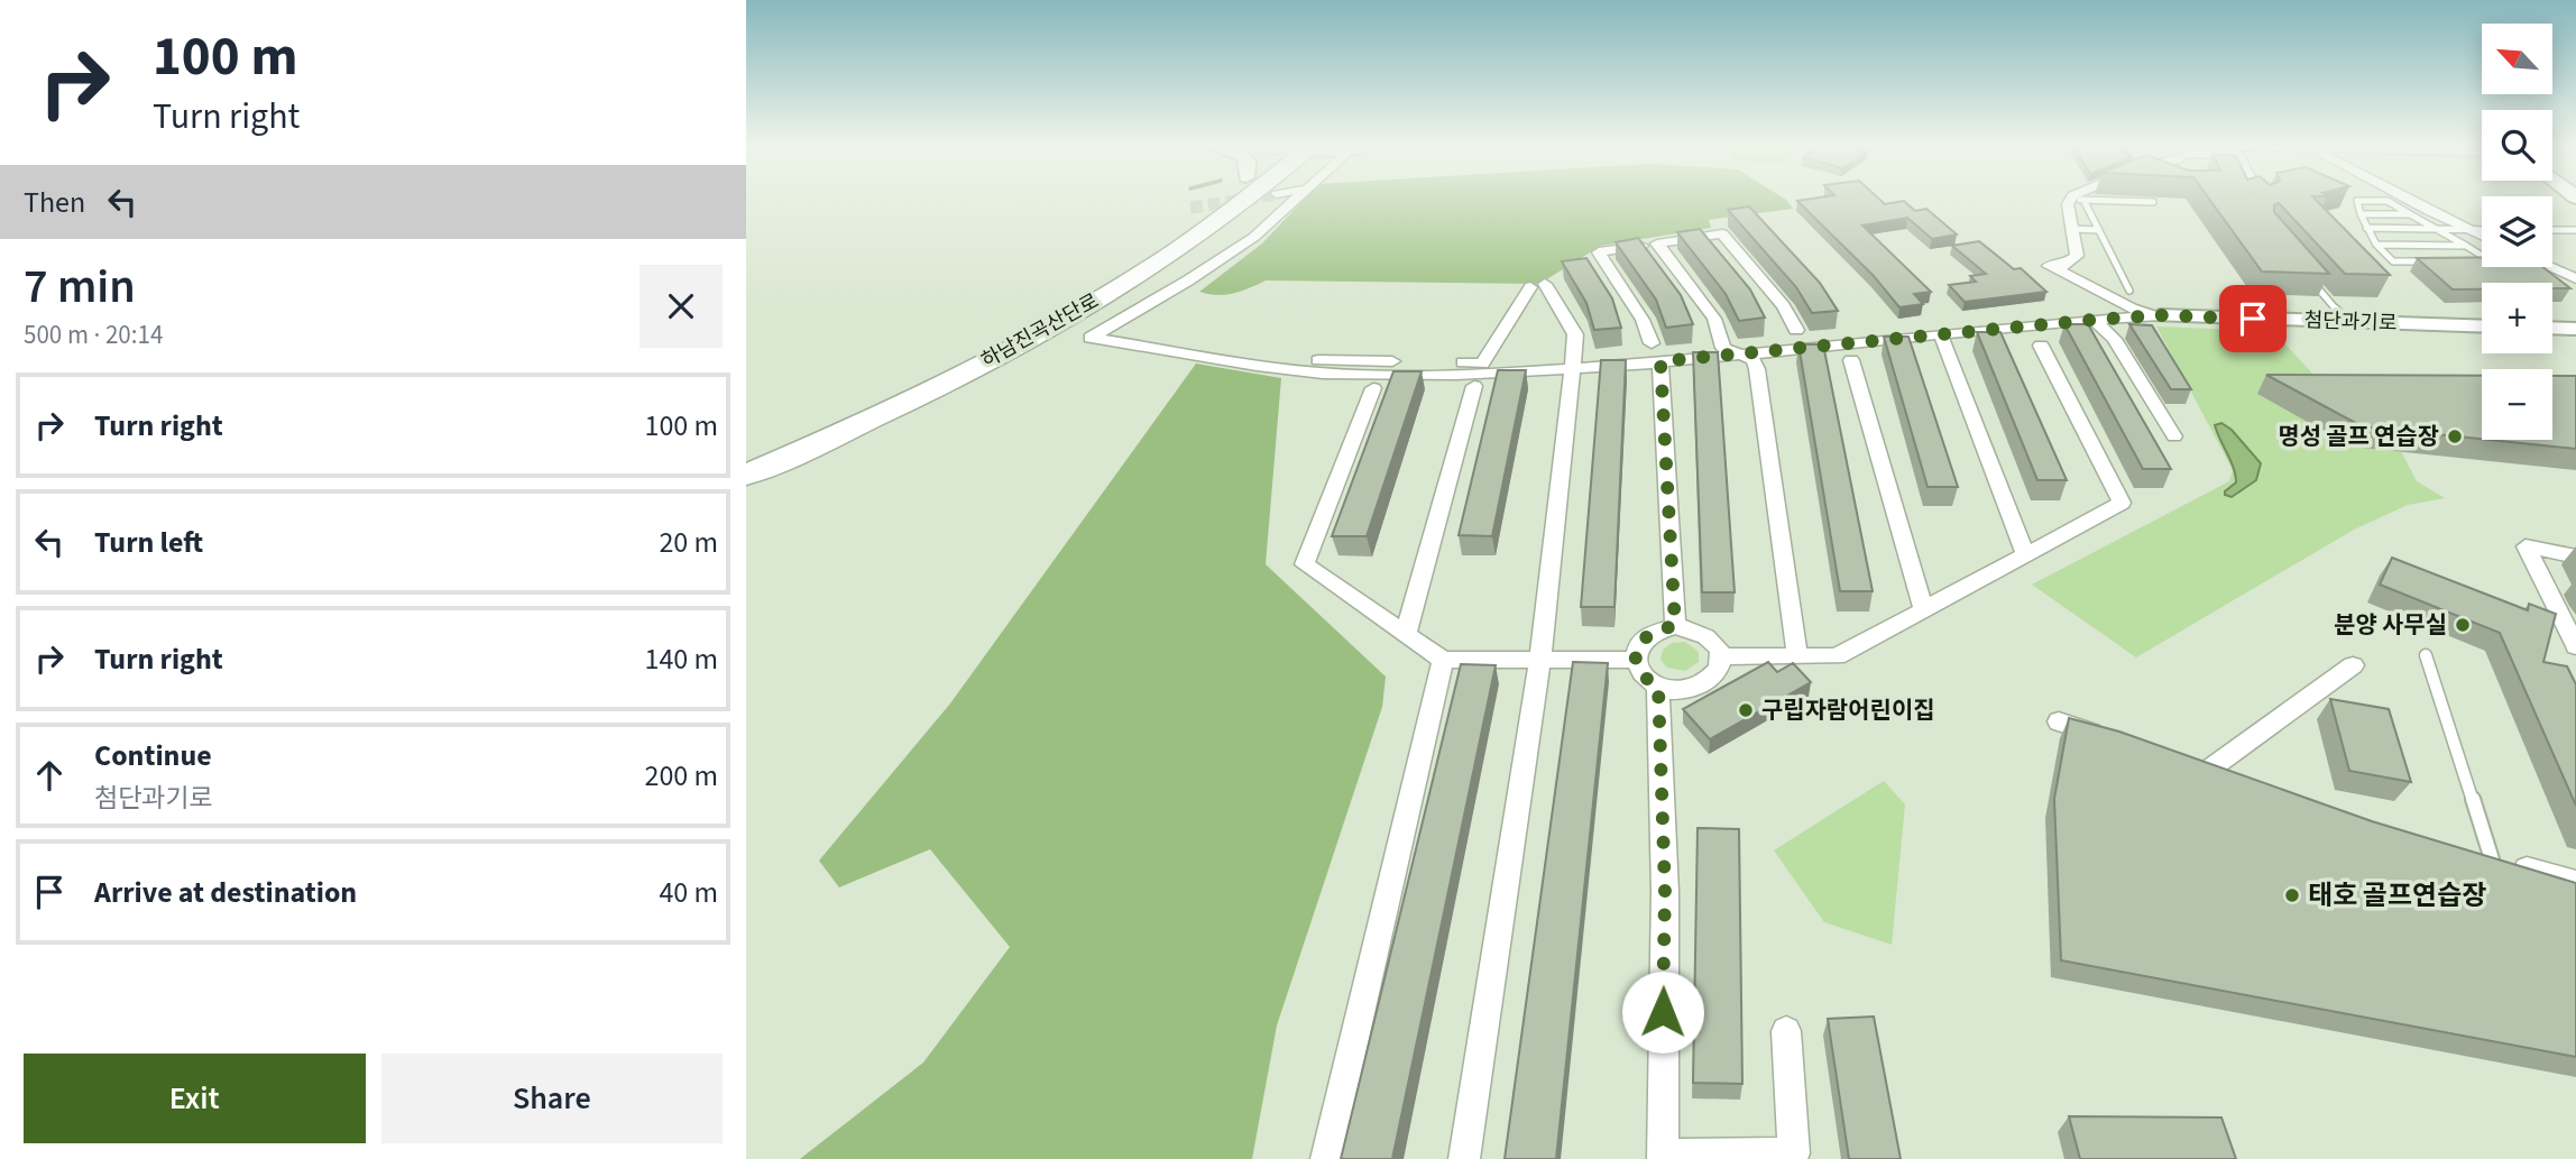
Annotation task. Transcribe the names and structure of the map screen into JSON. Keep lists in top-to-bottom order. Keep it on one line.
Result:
{"streets":{"highway":["하남진곡산단로"],"street":["첨단과기로"]},"places":["명성 골프 연습장","분양 사무실","구립자람어린이집","태호 골프연습장"],"north":"top left","page":{"turn":["100 m","Turn right"],"map_buttons":["+","−"],"then":"Then","heading":["7 min","500 m · 20:14"],"list":[{"name":"Turn right","value":"100 m"},{"name":"Turn left","value":"20 m"},{"name":"Turn right","value":"140 m"},{"name":"Continue","note":"첨단과기로","value":"200 m"},{"name":"Arrive at destination","value":"40 m"}],"buttons":["Exit","Share"]}}
